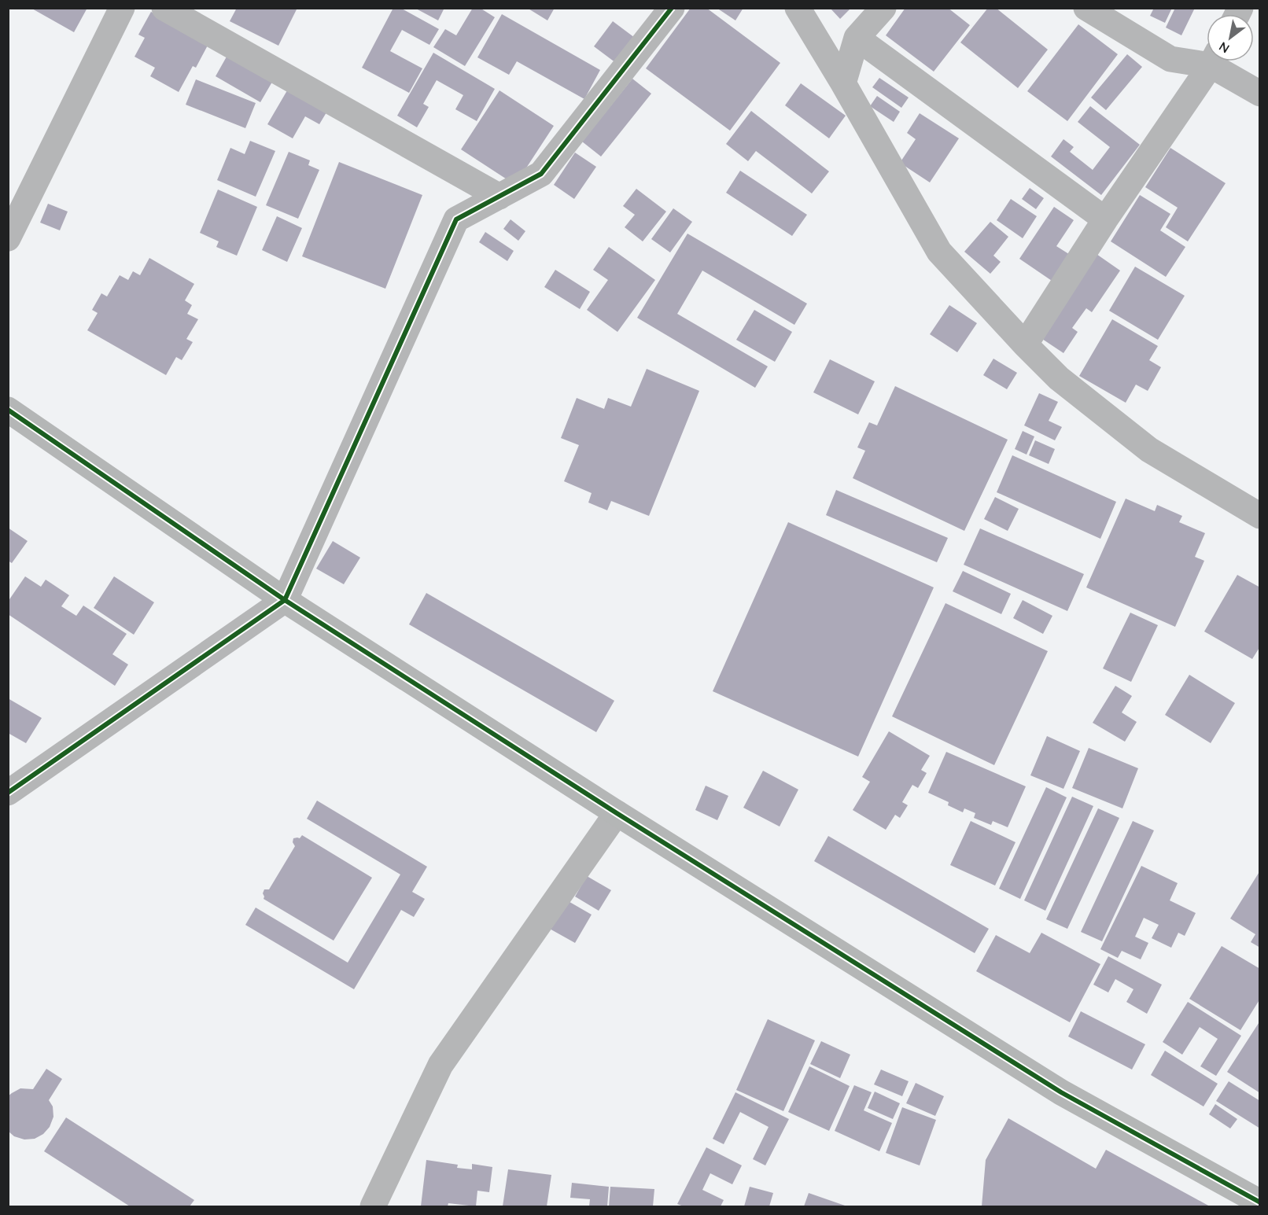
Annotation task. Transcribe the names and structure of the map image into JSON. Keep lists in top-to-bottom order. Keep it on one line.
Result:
{"north":"bottom left"}
